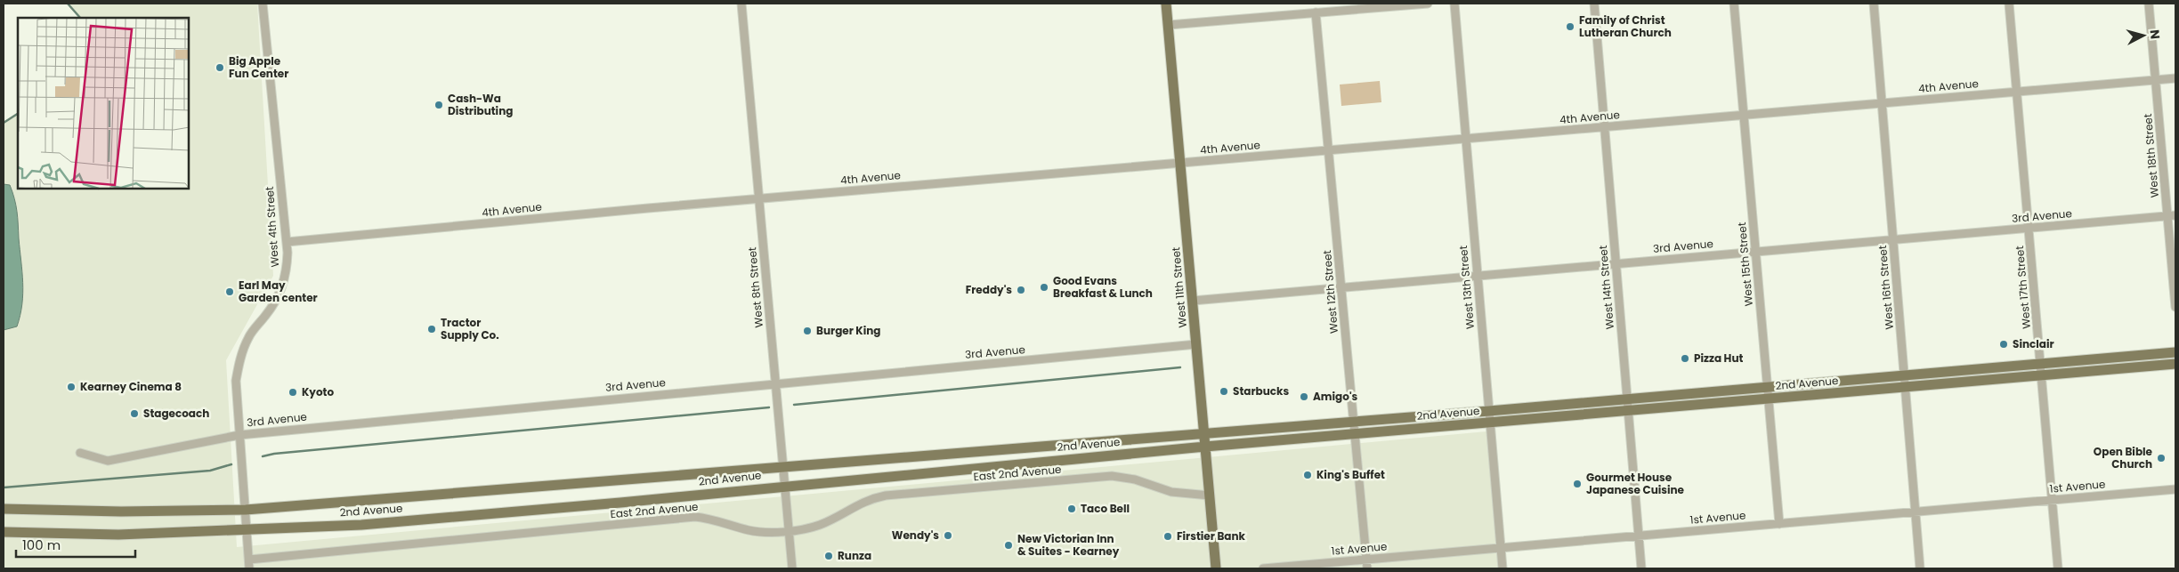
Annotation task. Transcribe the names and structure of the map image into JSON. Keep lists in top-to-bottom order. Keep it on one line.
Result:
{"streets":{"main road":["West 11th Street","2nd Avenue"],"street":["4th Avenue","West 18th Street","3rd Avenue","West 4th Street","West 15th Street","West 8th Street","West 13th Street","West 14th Street","West 16th Street","West 17th Street","West 12th Street","East 2nd Avenue","1st Avenue"]},"crossings":[["4th Avenue","West 18th Street"],["4th Avenue","West 4th Street"],["4th Avenue","West 15th Street"],["4th Avenue","West 8th Street"],["4th Avenue","West 11th Street"],["4th Avenue","West 13th Street"],["4th Avenue","West 14th Street"],["4th Avenue","West 16th Street"],["4th Avenue","West 17th Street"],["4th Avenue","West 12th Street"],["West 18th Street","3rd Avenue"],["3rd Avenue","West 4th Street"],["3rd Avenue","West 15th Street"],["3rd Avenue","West 8th Street"],["3rd Avenue","West 11th Street"],["3rd Avenue","West 13th Street"],["3rd Avenue","West 14th Street"],["3rd Avenue","West 16th Street"],["3rd Avenue","West 17th Street"],["3rd Avenue","West 12th Street"],["West 4th Street","2nd Avenue"],["West 4th Street","East 2nd Avenue"],["West 15th Street","2nd Avenue"],["West 15th Street","1st Avenue"],["West 8th Street","2nd Avenue"],["West 8th Street","East 2nd Avenue"],["West 11th Street","2nd Avenue"],["West 11th Street","East 2nd Avenue"],["West 13th Street","2nd Avenue"],["West 13th Street","1st Avenue"],["West 14th Street","2nd Avenue"],["West 14th Street","1st Avenue"],["West 16th Street","2nd Avenue"],["West 16th Street","1st Avenue"],["West 17th Street","2nd Avenue"],["West 17th Street","1st Avenue"],["West 12th Street","2nd Avenue"],["West 12th Street","1st Avenue"]],"places":["Family of Christ Lutheran Church","Big Apple Fun Center","Cash-Wa Distributing","Good Evans Breakfast & Lunch","Freddy's","Earl May Garden center","Tractor Supply Co.","Burger King","Sinclair","Pizza Hut","Kearney Cinema 8","Starbucks","Kyoto","Amigo's","Stagecoach","Open Bible Church","King's Buffet","Gourmet House Japanese Cuisine","Taco Bell","Wendy's","Firstier Bank","New Victorian Inn & Suites - Kearney","Runza"],"scale_bar":"100 m","north":"right"}
